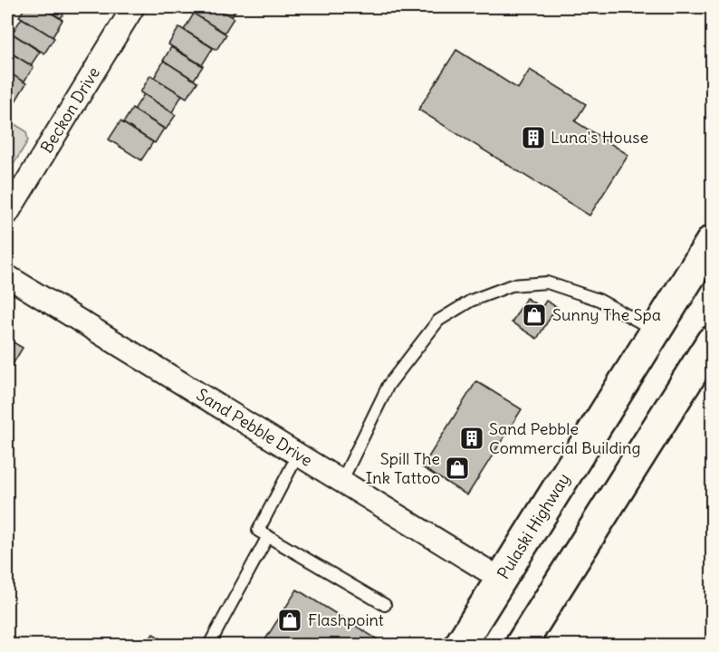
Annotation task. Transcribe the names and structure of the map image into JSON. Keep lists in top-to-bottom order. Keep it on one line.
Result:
{"streets":{"highway":["Pulaski Highway"],"street":["Beckon Drive","Sand Pebble Drive"]},"crossings":[["Sand Pebble Drive","Pulaski Highway"]],"places":{"building":["Luna's House","Sand Pebble Commercial Building"],"shop":["Sunny The Spa","Spill The Ink Tattoo","Flashpoint"]}}
